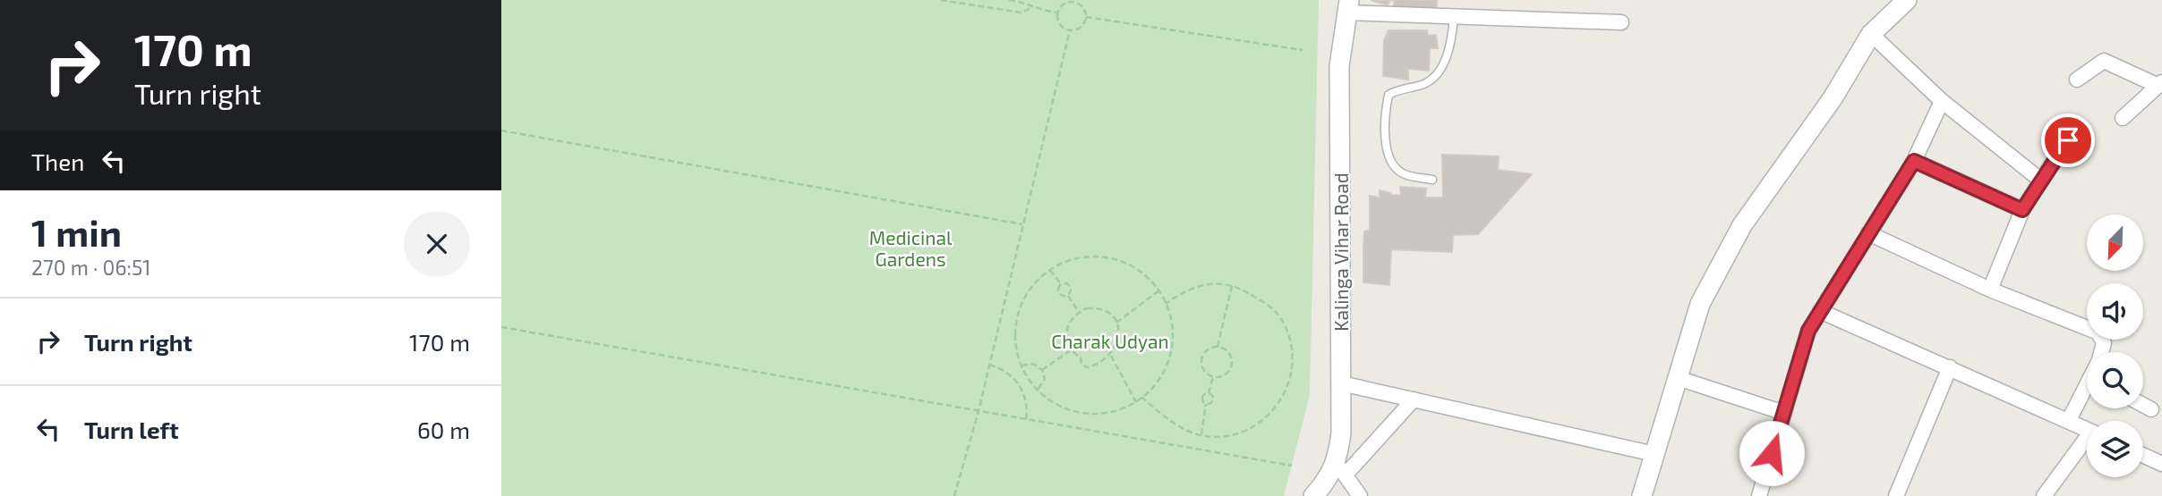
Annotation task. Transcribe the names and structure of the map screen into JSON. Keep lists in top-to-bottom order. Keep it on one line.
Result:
{"streets":{"street":["Kalinga Vihar Road"]},"parks":["Medicinal Gardens","Charak Udyan"],"north":"bottom left","page":{"turn":["170 m","Turn right"],"then":"Then","heading":["1 min","270 m · 06:51"],"list":[{"name":"Turn right","value":"170 m"},{"name":"Turn left","value":"60 m"}]}}
